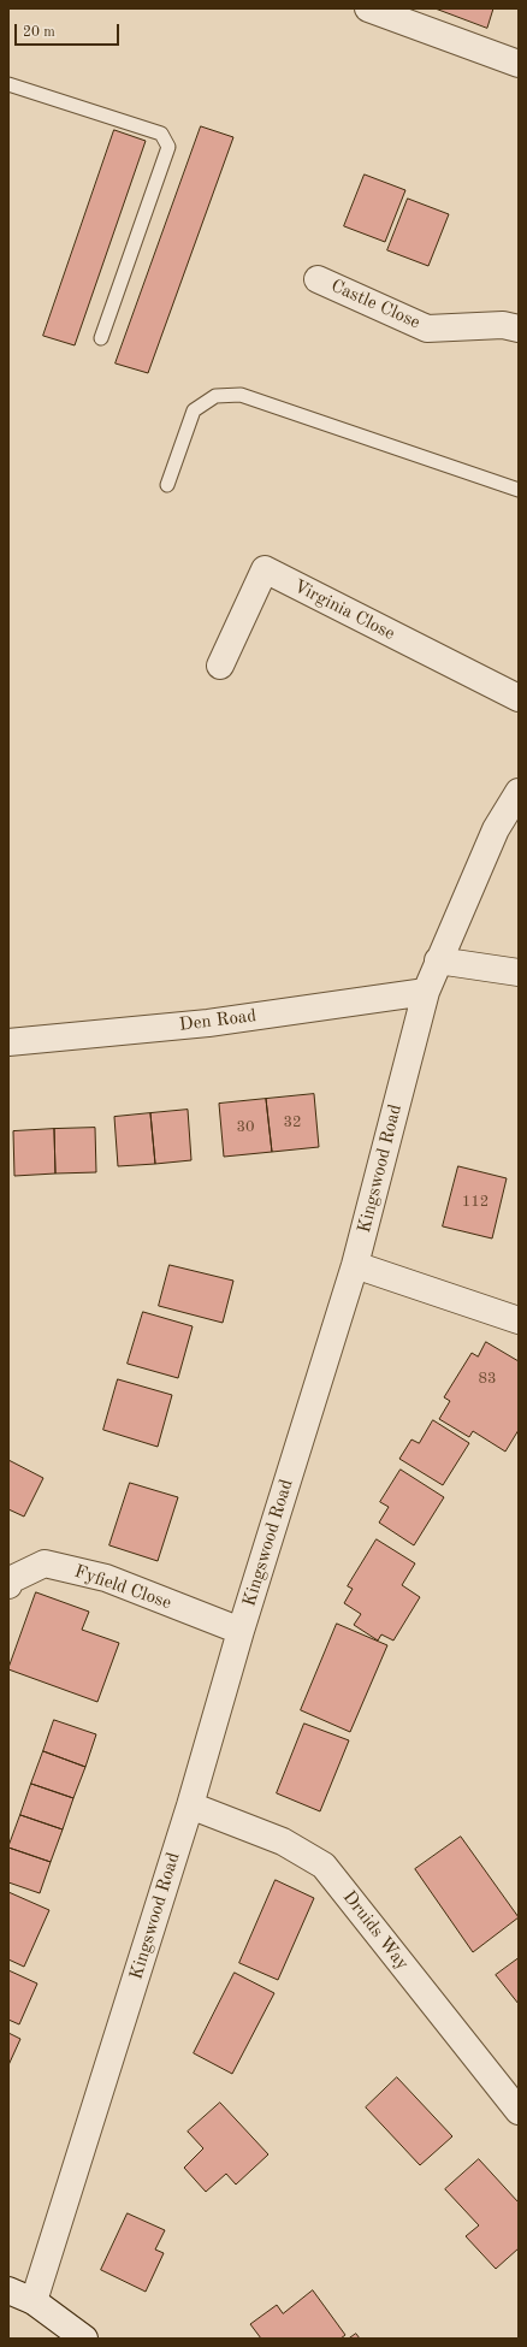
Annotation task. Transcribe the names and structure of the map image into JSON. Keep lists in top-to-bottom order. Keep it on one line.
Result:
{"streets":{"street":["Castle Close","Virginia Close","Den Road","Kingswood Road","Fyfield Close","Druids Way"]},"crossings":[["Den Road","Kingswood Road"],["Kingswood Road","Fyfield Close"],["Kingswood Road","Druids Way"]],"house_numbers":["32","30","112","83"],"scale_bar":"20 m"}
